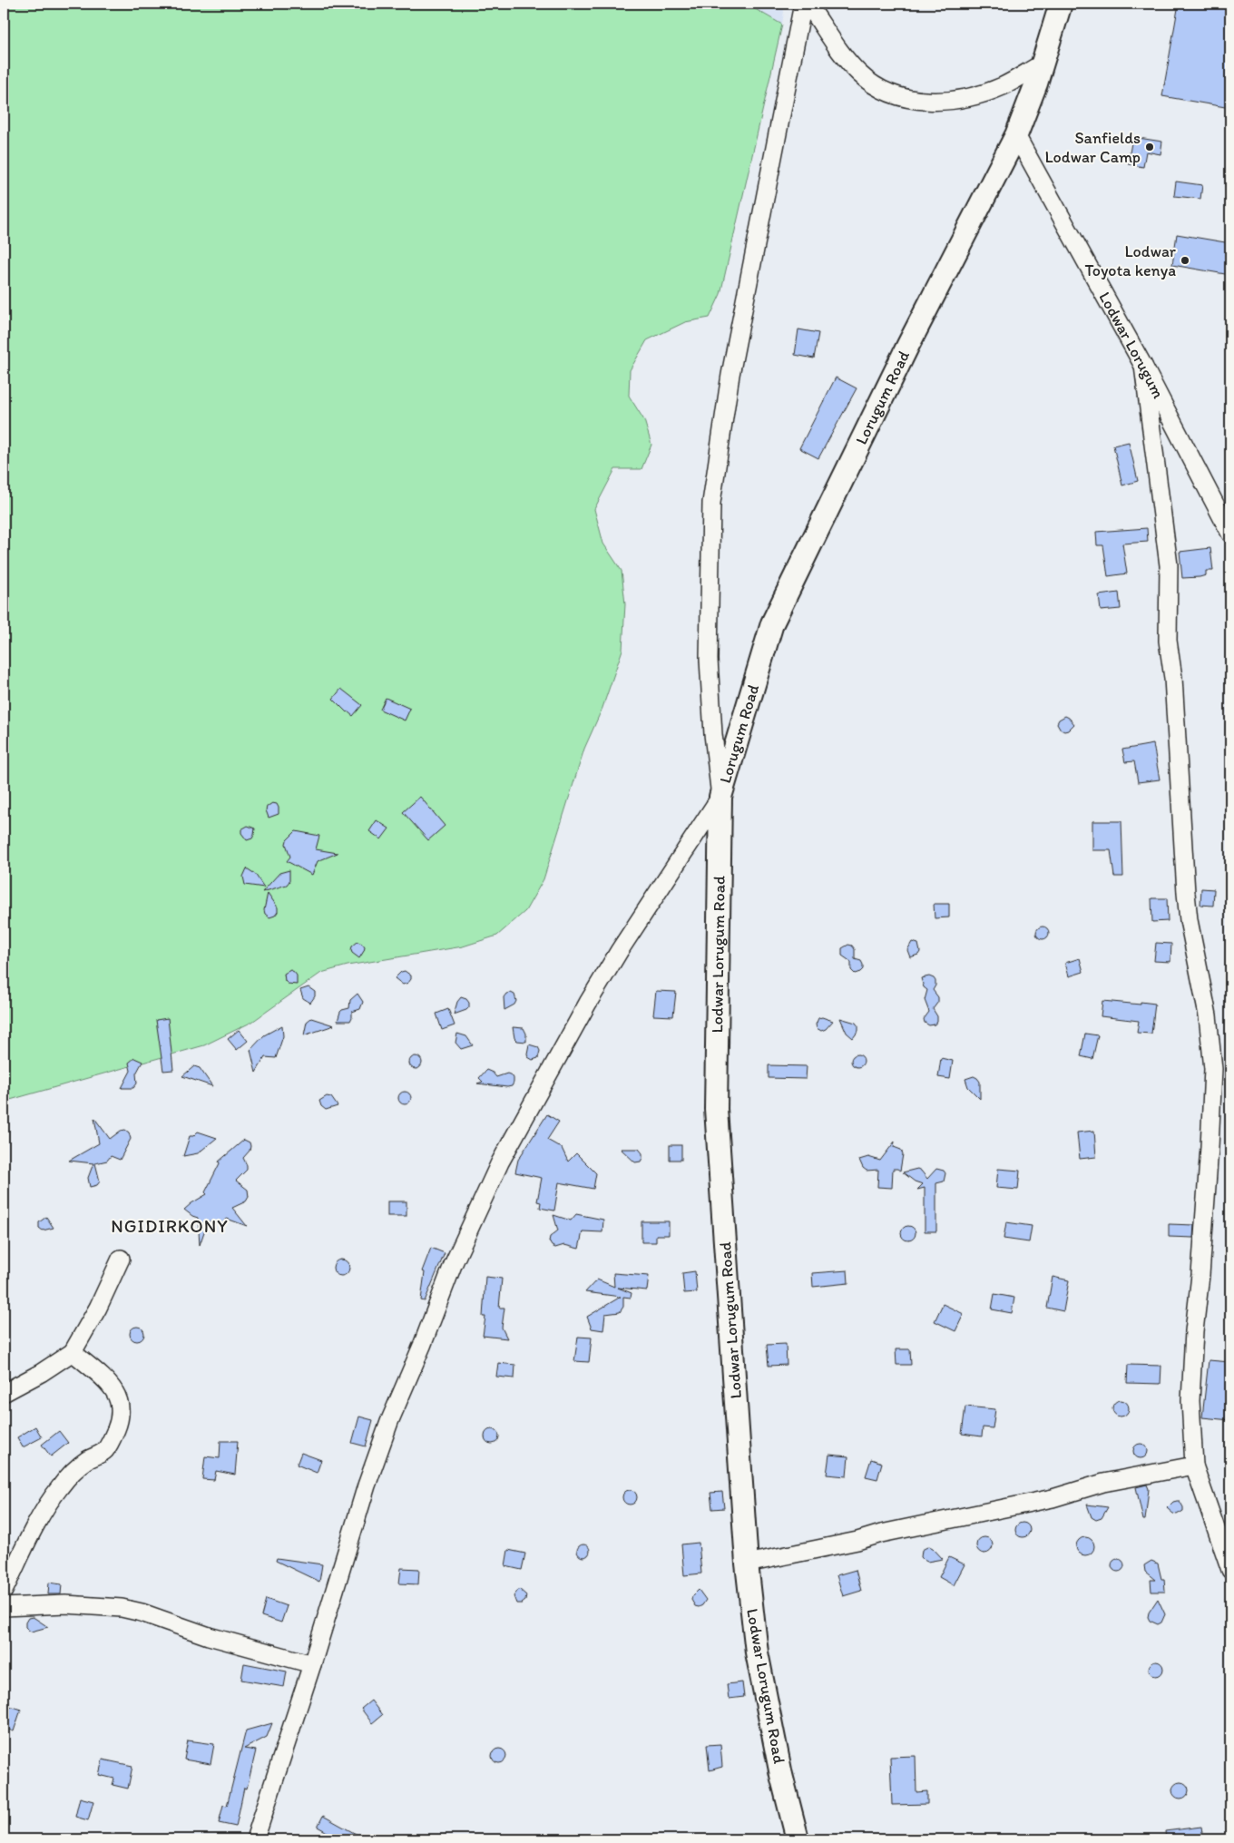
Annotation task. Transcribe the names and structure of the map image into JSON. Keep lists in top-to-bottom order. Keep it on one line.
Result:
{"streets":{"main road":["Lorugum Road","Lodwar Lorugum Road"],"street":["Lodwar Lorugum"]},"crossings":[["Lodwar Lorugum","Lorugum Road"],["Lorugum Road","Lodwar Lorugum Road"]],"districts":["NGIDIRKONY"],"places":["Sanfields Lodwar Camp","Lodwar Toyota kenya"]}
